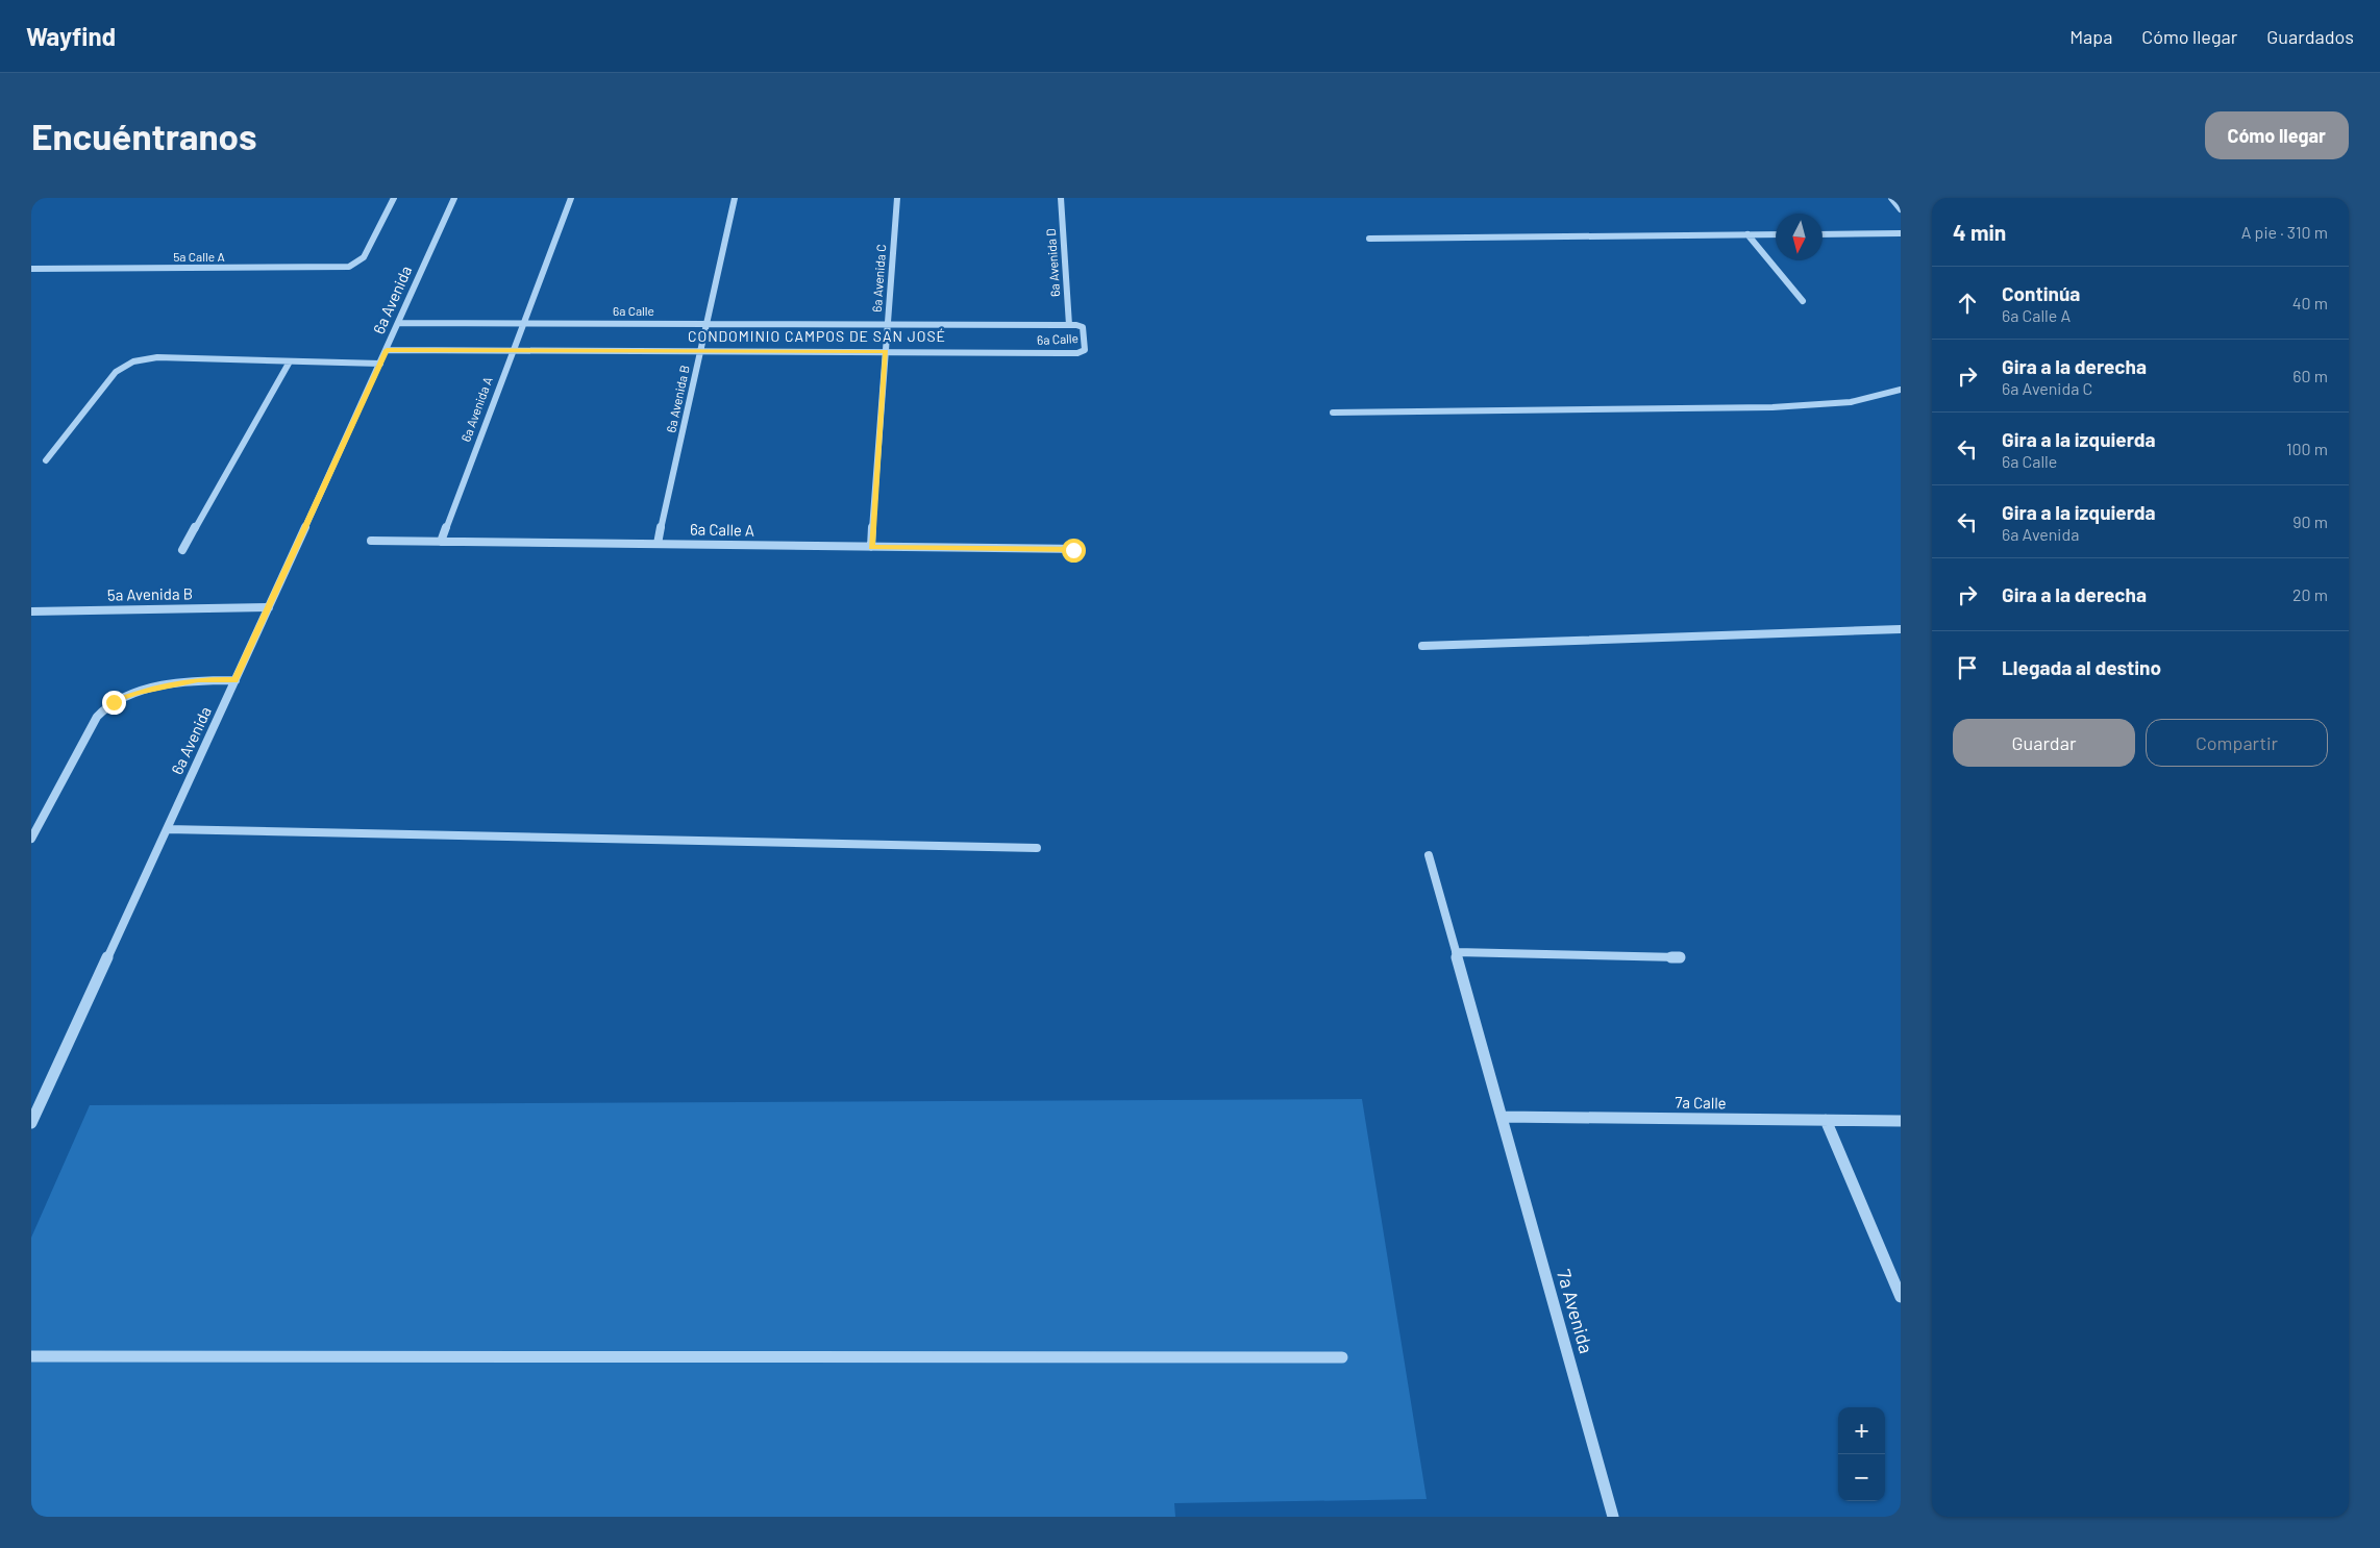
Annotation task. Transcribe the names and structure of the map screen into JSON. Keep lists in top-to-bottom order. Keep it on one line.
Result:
{"streets":{"street":["5a Calle A","6a Avenida D","6a Avenida C","6a Avenida","6a Calle","6a Avenida B","6a Avenida A","6a Calle A","5a Avenida B","7a Calle","7a Avenida"]},"crossings":[["6a Avenida D","6a Calle"],["6a Avenida C","6a Calle"],["6a Avenida C","6a Calle A"],["6a Avenida","6a Calle"],["6a Avenida","5a Avenida B"],["6a Calle","6a Avenida B"],["6a Calle","6a Avenida A"],["6a Avenida B","6a Calle A"],["6a Avenida A","6a Calle A"],["7a Calle","7a Avenida"]],"districts":["CONDOMINIO CAMPOS DE SAN JOSÉ"],"north":"bottom","page":{"header":"Wayfind","nav":["Mapa","Cómo llegar","Guardados"],"buttons":["Cómo llegar",["Guardar","Compartir"]],"title":"Encuéntranos","heading":["4 min","A pie · 310 m"],"list":[["Continúa","6a Calle A","40 m"],["Gira a la derecha","6a Avenida C","60 m"],["Gira a la izquierda","6a Calle","100 m"],["Gira a la izquierda","6a Avenida","90 m"],["Gira a la derecha","20 m"],"Llegada al destino"],"map_buttons":["+","−"]}}
